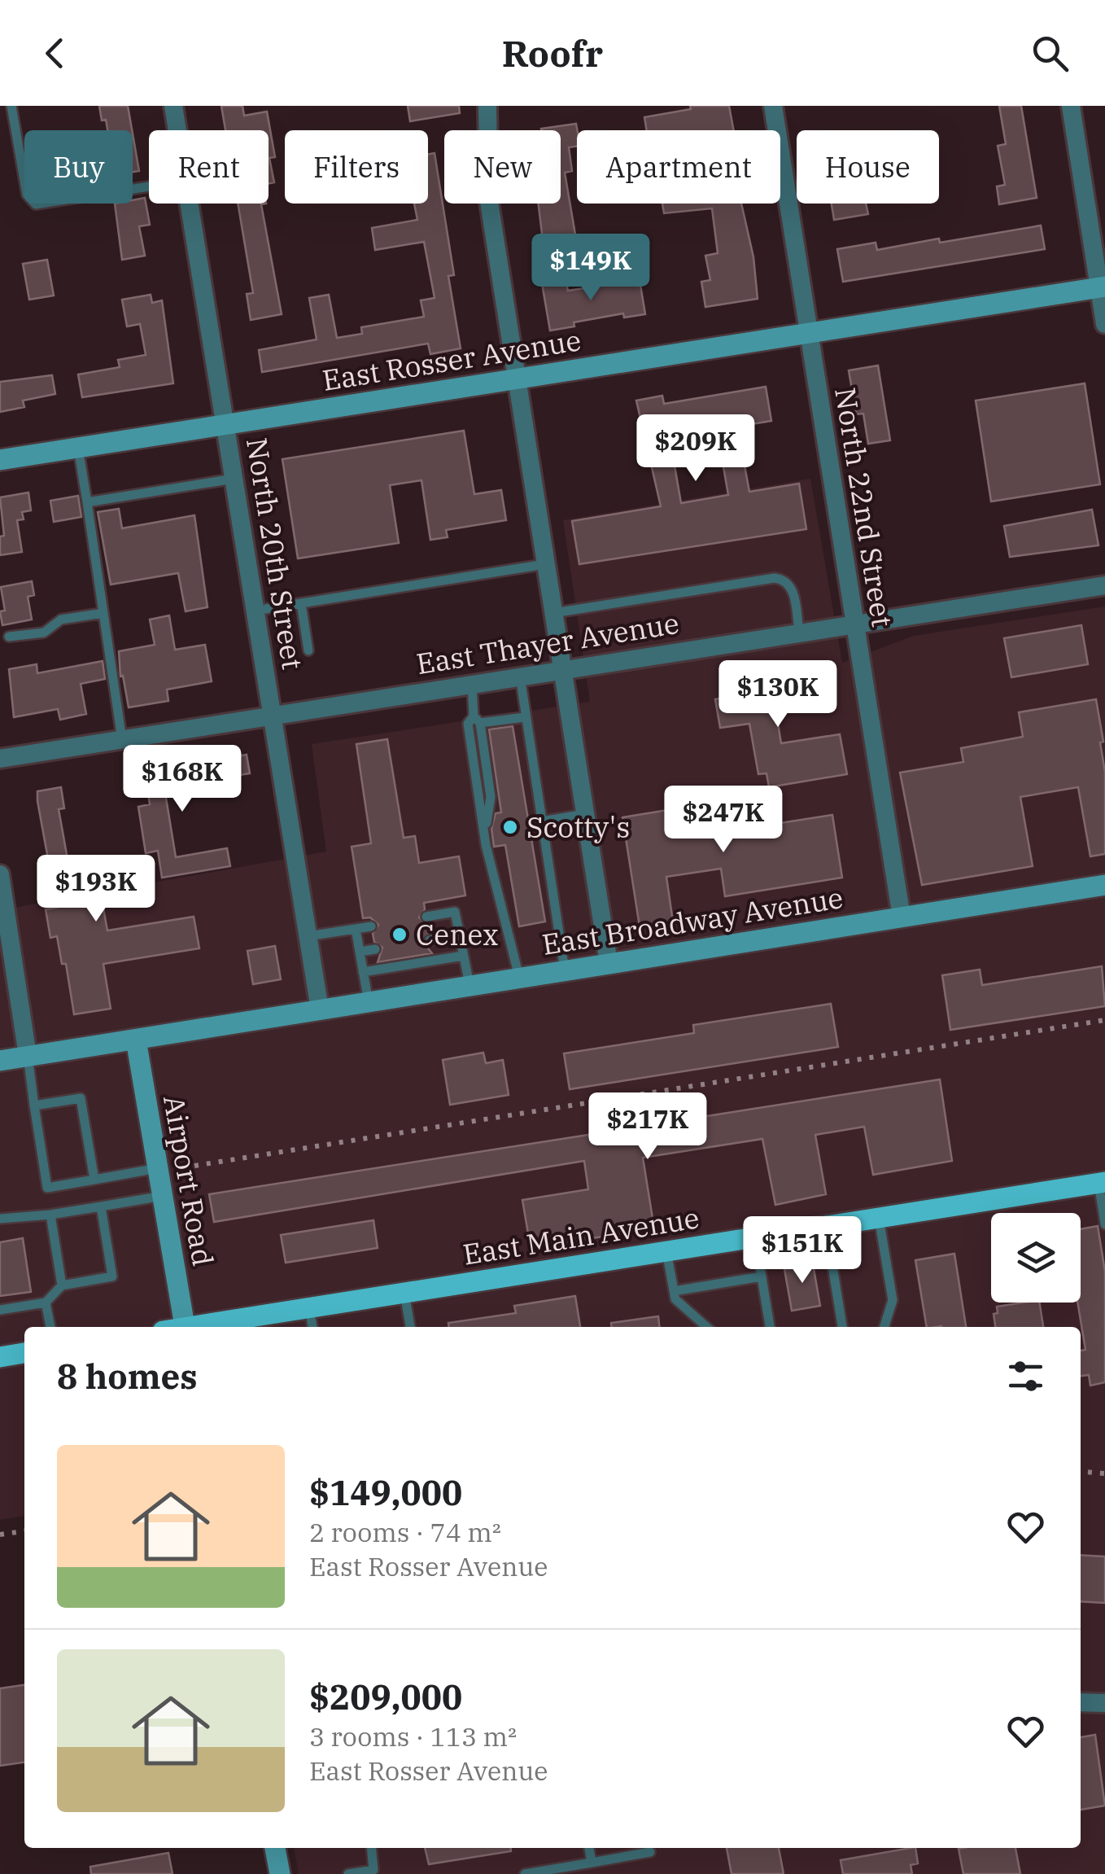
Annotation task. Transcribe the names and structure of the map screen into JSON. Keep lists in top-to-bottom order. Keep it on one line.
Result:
{"streets":{"main road":["East Main Avenue"],"street":["East Rosser Avenue","North 22nd Street","North 20th Street","East Thayer Avenue","East Broadway Avenue","Airport Road"]},"crossings":[["East Rosser Avenue","North 22nd Street"],["East Rosser Avenue","North 20th Street"],["North 22nd Street","East Thayer Avenue"],["North 22nd Street","East Broadway Avenue"],["North 20th Street","East Thayer Avenue"],["North 20th Street","East Broadway Avenue"],["East Broadway Avenue","Airport Road"]],"places":["Scotty's","Cenex"],"page":{"header":"Roofr","chip":["Buy","Rent","Filters","New","Apartment","House"],"price":["$149K","$209K","$130K","$168K","$247K","$193K","$217K","$151K"],"heading":"8 homes","list":[{"name":"$149,000","note":"2 rooms · 74 m² · East Rosser Avenue"},{"name":"$209,000","note":"3 rooms · 113 m² · East Rosser Avenue"}]}}
